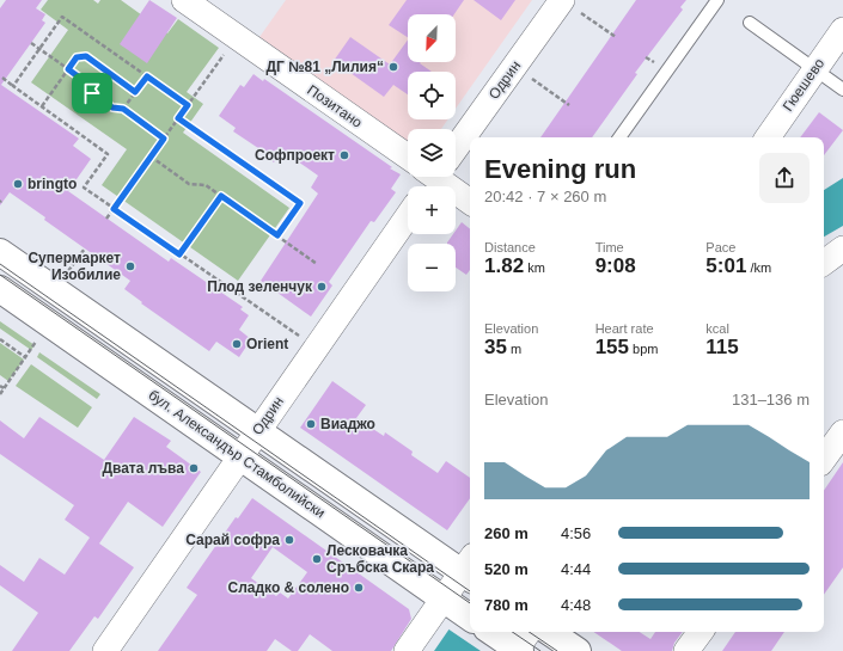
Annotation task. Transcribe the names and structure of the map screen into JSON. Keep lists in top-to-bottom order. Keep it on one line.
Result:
{"streets":{"main road":["бул. Александър Стамболийски"],"street":["Одрин","Гюешево","Позитано"]},"crossings":[["Одрин","бул. Александър Стамболийски"]],"places":["ДГ №81 „Лилия“","Софпроект","bringto","Супермаркет Изобилие","Плод зеленчук","Orient","Виаджо","Двата лъва","Сарай софра","Лесковачка Сръбска Скара","Сладко & солено"],"north":"bottom left","page":{"map_buttons":["+","−"],"heading":["Evening run","20:42 · 7 × 260 m"],"stats":[["Distance","1.82 km"],["Time","9:08"],["Pace","5:01 /km"],["Elevation","35 m"],["Heart rate","155 bpm"],["kcal","115"]],"chart":["Elevation","131–136 m"],"list":[{"name":"260 m","note":"4:56"},{"name":"520 m","note":"4:44"},{"name":"780 m","note":"4:48"}]}}
